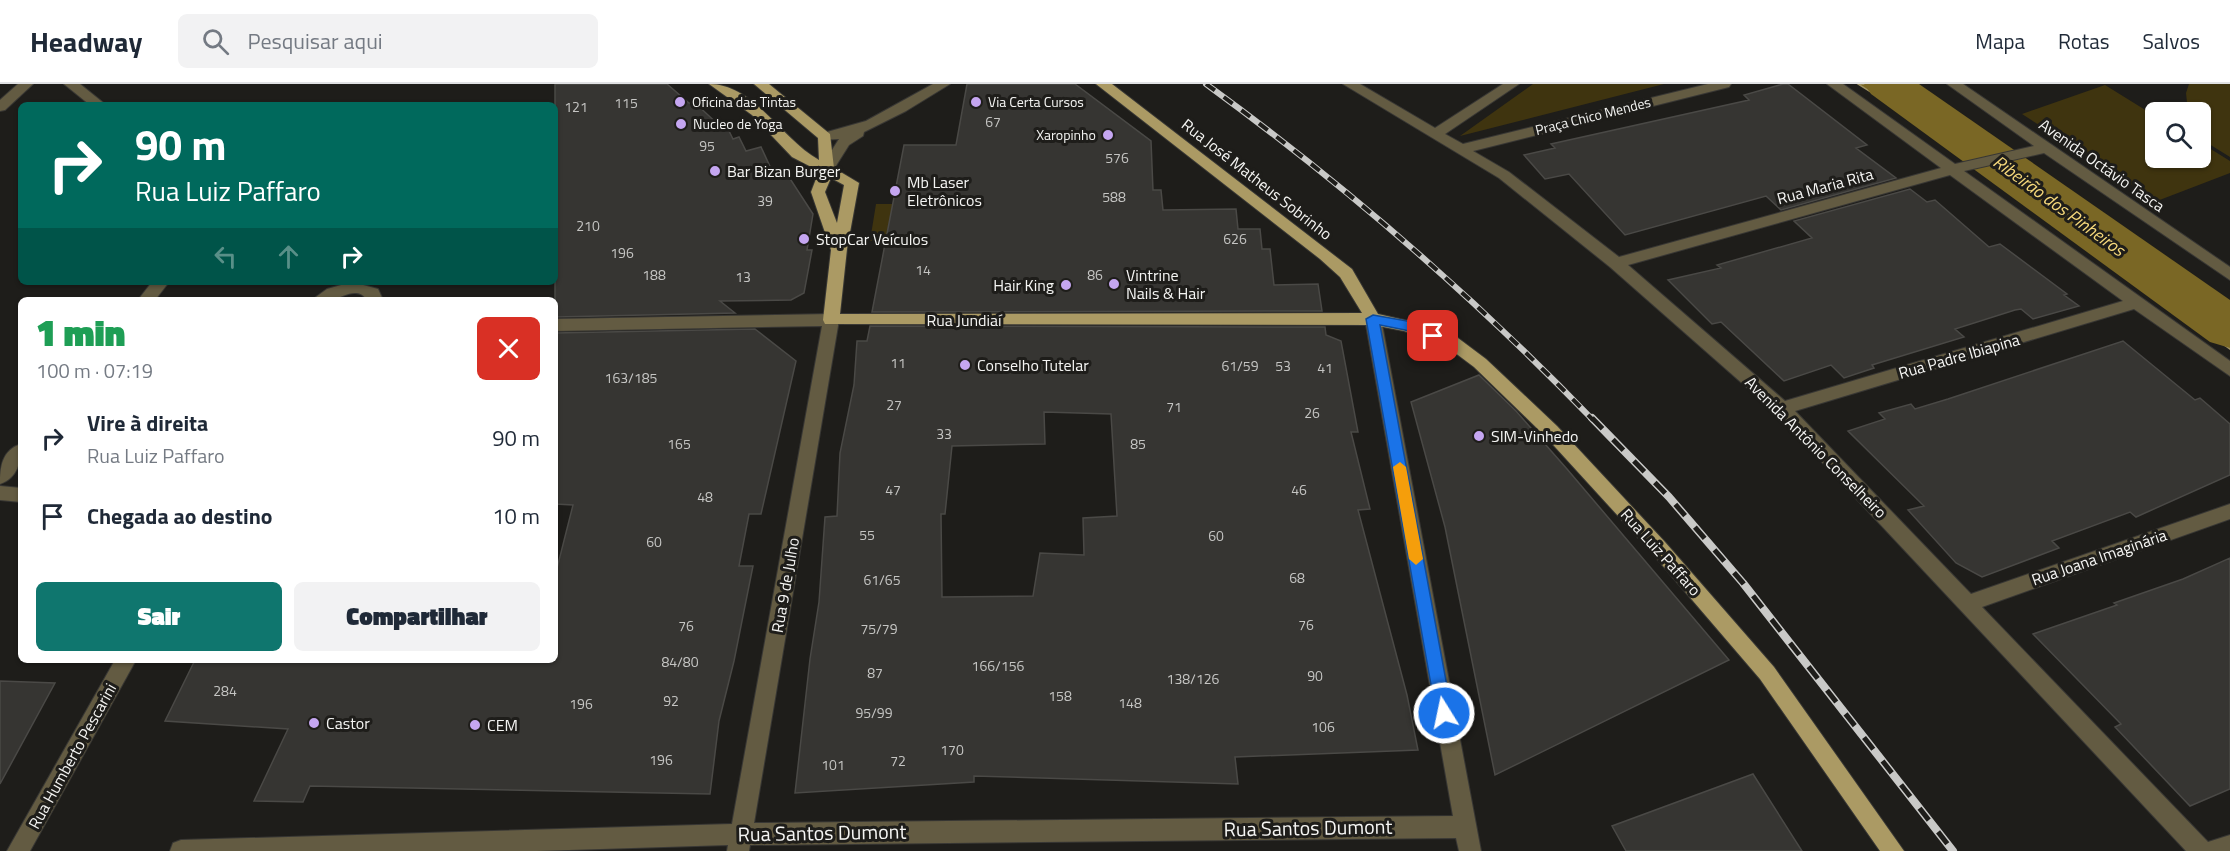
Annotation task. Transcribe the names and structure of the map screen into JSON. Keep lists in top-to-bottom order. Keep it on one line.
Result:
{"streets":{"main road":["Rua José Matheus Sobrinho","Rua Jundiaí","Rua Luiz Paffaro"],"street":["Praça Chico Mendes","Avenida Octávio Tasca","Rua Maria Rita","Rua Padre Ibiapina","Avenida Antônio Conselheiro","Rua Joana Imaginária","Rua 9 de Julho","Rua Humberto Pescarini","Rua Santos Dumont"]},"crossings":[["Praça Chico Mendes","Avenida Antônio Conselheiro"],["Avenida Octávio Tasca","Rua Maria Rita"],["Rua José Matheus Sobrinho","Rua Jundiaí"],["Rua José Matheus Sobrinho","Rua Luiz Paffaro"],["Rua Maria Rita","Avenida Antônio Conselheiro"],["Rua Jundiaí","Rua Luiz Paffaro"],["Rua Jundiaí","Rua 9 de Julho"],["Rua Padre Ibiapina","Avenida Antônio Conselheiro"],["Avenida Antônio Conselheiro","Rua Joana Imaginária"],["Rua 9 de Julho","Rua Santos Dumont"]],"water":["Ribeirão dos Pinheiros"],"places":["Oficina das Tintas","Via Certa Cursos","Nucleo de Yoga","Xaropinho","Bar Bizan Burger","Mb Laser Eletrônicos","StopCar Veículos","Vintrine Nails & Hair","Hair King","Conselho Tutelar","SIM-Vinhedo","Castor","CEM"],"house_numbers":["115","121","67","95","576","588","39","210","626","196","14","188","86","13","11","61/59","53","41","163/185","27","71","26","33","165","85","47","46","48","55","60","60","68","61/65","76","76","75/79","84/80","166/156","87","90","138/126","284","158","92","148","196","95/99","106","170","196","72","101"],"page":{"header":"Headway","search":"Pesquisar aqui","nav":["Mapa","Rotas","Salvos"],"turn":["90 m","Rua Luiz Paffaro"],"heading":["1 min","100 m · 07:19"],"list":[{"name":"Vire à direita","note":"Rua Luiz Paffaro","value":"90 m"},{"name":"Chegada ao destino","value":"10 m"}],"buttons":["Sair","Compartilhar"]}}
